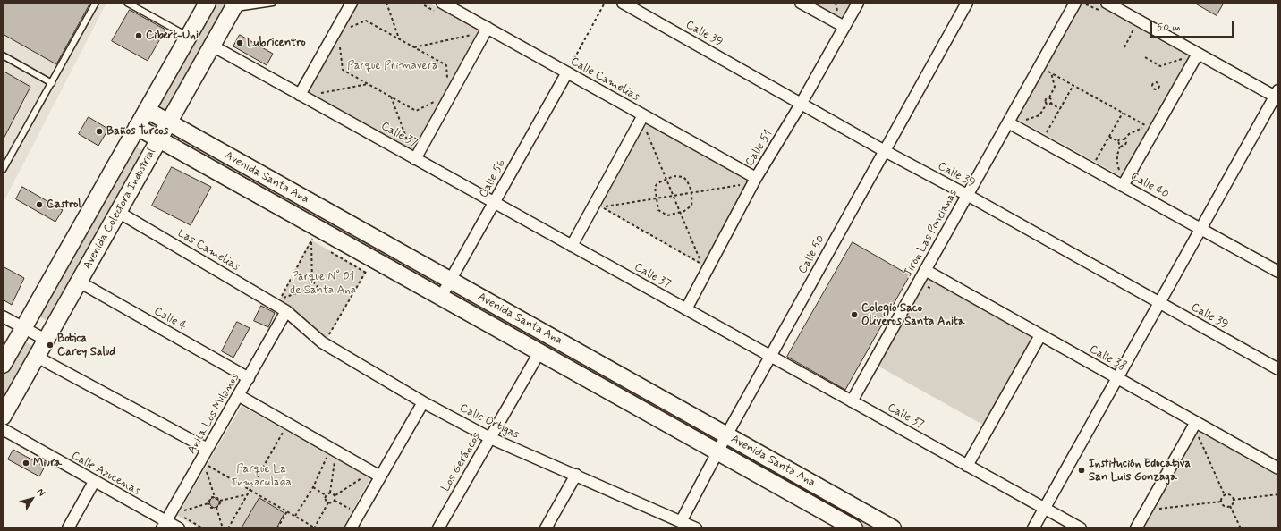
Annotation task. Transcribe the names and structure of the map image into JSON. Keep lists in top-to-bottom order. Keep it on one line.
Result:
{"streets":{"street":["Calle 39","Calle Camelias","Calle 37","Calle 51","Avenida Santa Ana","Calle 56","Calle 40","Avenida Colectora Industrial","Jirón Las Poncianas","Las Camelias","Calle 50","Calle 4","Calle 38","Anita Los Milanos","Calle Ortigas","Los Geráneos","Calle Azucenas"]},"crossings":[["Calle 39","Calle 51"],["Calle 39","Jirón Las Poncianas"],["Calle 39","Calle 50"],["Calle Camelias","Calle 51"],["Calle Camelias","Calle 56"],["Calle 37","Calle 51"],["Calle 37","Calle 56"],["Calle 37","Avenida Colectora Industrial"],["Calle 37","Jirón Las Poncianas"],["Calle 37","Calle 50"],["Avenida Santa Ana","Calle 56"],["Avenida Santa Ana","Avenida Colectora Industrial"],["Avenida Santa Ana","Calle 50"],["Avenida Santa Ana","Los Geráneos"],["Calle 40","Jirón Las Poncianas"],["Avenida Colectora Industrial","Las Camelias"],["Avenida Colectora Industrial","Calle 4"],["Jirón Las Poncianas","Calle 38"],["Las Camelias","Anita Los Milanos"],["Las Camelias","Calle Ortigas"],["Calle 50","Calle Ortigas"],["Calle 4","Anita Los Milanos"],["Anita Los Milanos","Calle Ortigas"],["Anita Los Milanos","Calle Azucenas"],["Calle Ortigas","Los Geráneos"]],"parks":["Parque Primavera","Parque N° 01 de Santa Ana","Parque La Inmaculada"],"places":["Cibert-Uni","Lubricentro","Baños Turcos","Castrol","Colegio Saco Oliveros Santa Anita","Botica Carey Salud","Miura","Institución Educativa San Luis Gonzaga"],"scale_bar":"50 m","north":"top right"}
